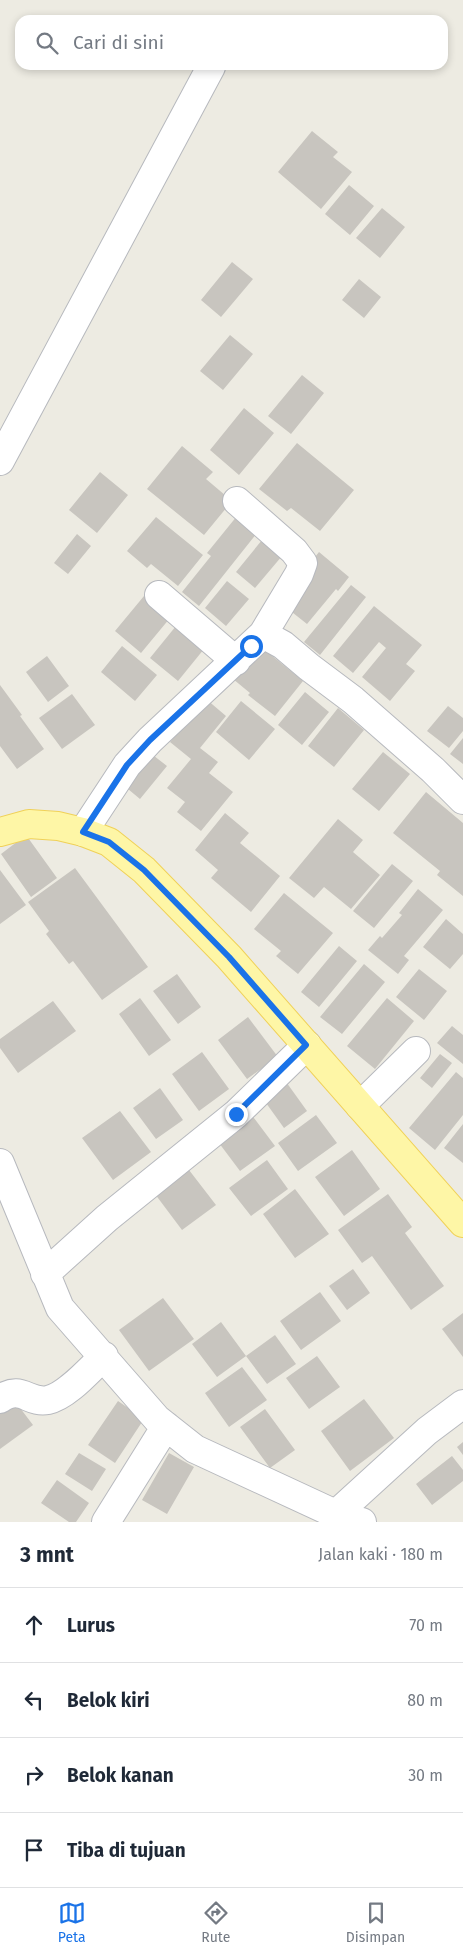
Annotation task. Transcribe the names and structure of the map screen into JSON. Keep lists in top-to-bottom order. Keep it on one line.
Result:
{"page":{"search":"Cari di sini","heading":["3 mnt","Jalan kaki · 180 m"],"list":[["Lurus","70 m"],["Belok kiri","80 m"],["Belok kanan","30 m"],"Tiba di tujuan"],"nav":["Peta","Rute","Disimpan"]}}
